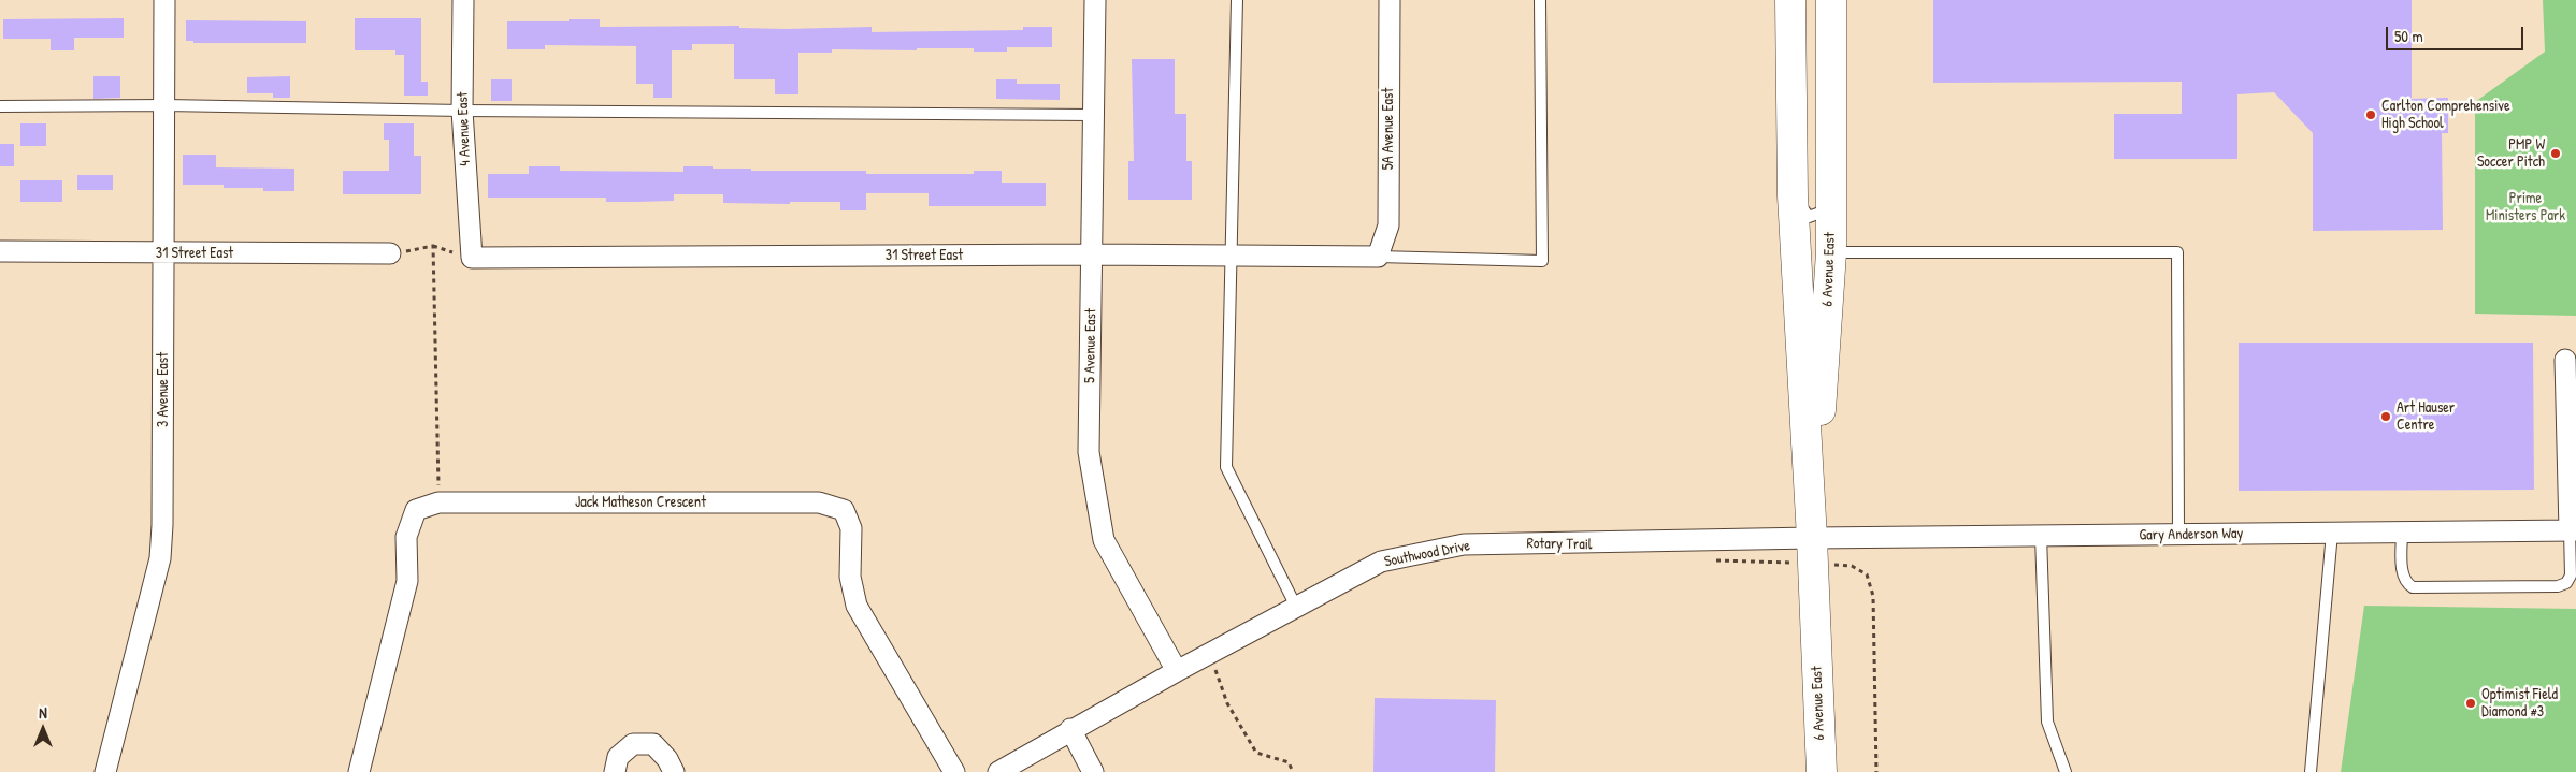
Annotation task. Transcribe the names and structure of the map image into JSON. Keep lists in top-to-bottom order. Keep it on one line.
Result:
{"streets":{"main road":["6 Avenue East"],"street":["4 Avenue East","5A Avenue East","31 Street East","5 Avenue East","3 Avenue East","Jack Matheson Crescent","Gary Anderson Way","Southwood Drive"]},"crossings":[["4 Avenue East","31 Street East"],["5A Avenue East","31 Street East"],["31 Street East","5 Avenue East"],["31 Street East","3 Avenue East"],["6 Avenue East","Gary Anderson Way"],["6 Avenue East","Southwood Drive"],["5 Avenue East","Southwood Drive"],["Gary Anderson Way","Southwood Drive"]],"parks":["Prime Ministers Park"],"places":["Carlton Comprehensive High School","PMP W Soccer Pitch","Art Hauser Centre","Optimist Field Diamond #3"],"scale_bar":"50 m","north":"top"}
